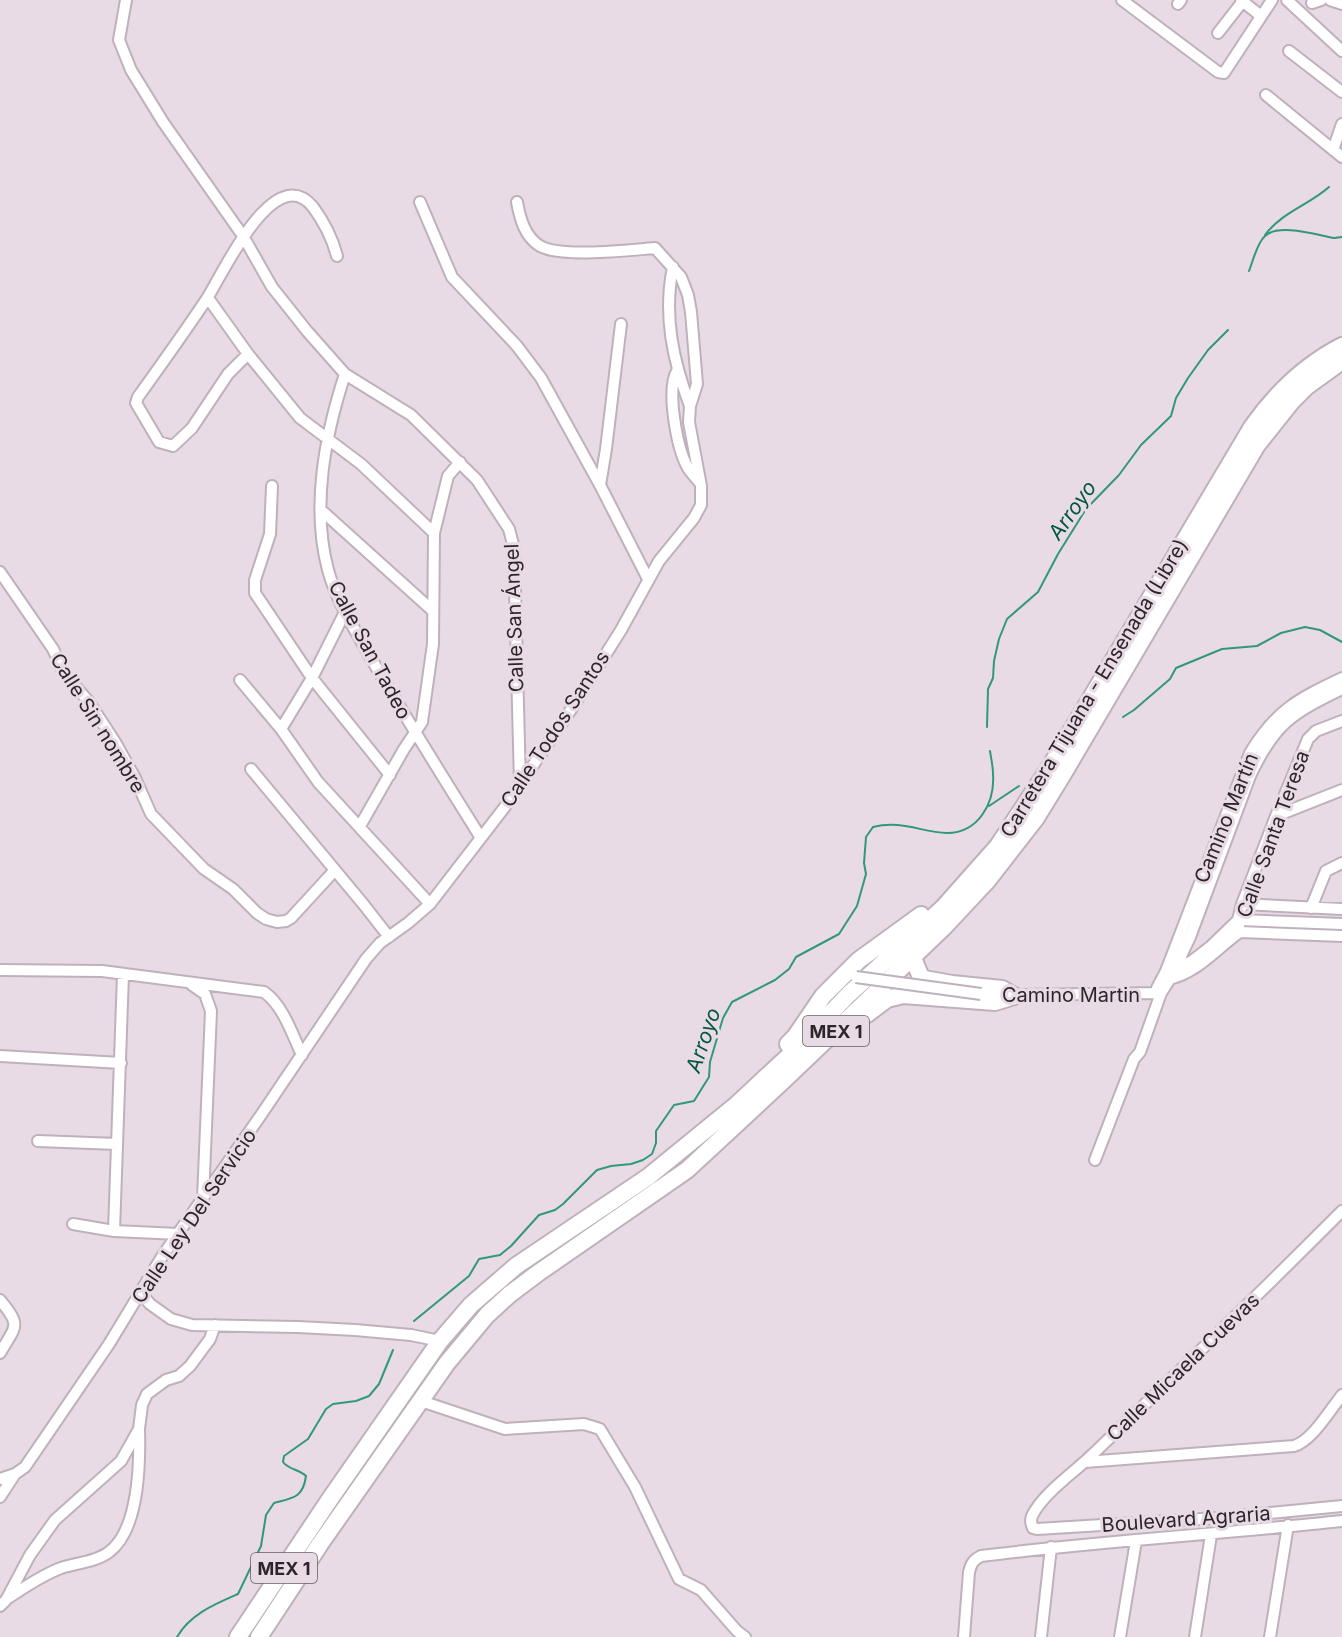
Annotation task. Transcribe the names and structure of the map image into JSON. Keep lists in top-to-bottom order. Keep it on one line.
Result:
{"streets":{"highway":["Carretera Tijuana - Ensenada (Libre)","MEX 1"],"street":["Calle San Ángel","Calle San Tadeo","Calle Sin nombre","Calle Todos Santos","Camino Martín","Calle Santa Teresa","Camino Martin","Calle Ley Del Servicio","Calle Micaela Cuevas","Boulevard Agraria"]},"crossings":[["Calle San Ángel","Calle San Tadeo"],["Calle San Ángel","Calle Todos Santos"],["Calle San Tadeo","Calle Todos Santos"],["Calle Todos Santos","Calle Ley Del Servicio"],["Camino Martín","Camino Martin"],["Calle Micaela Cuevas","Boulevard Agraria"]],"water":["Arroyo"]}
